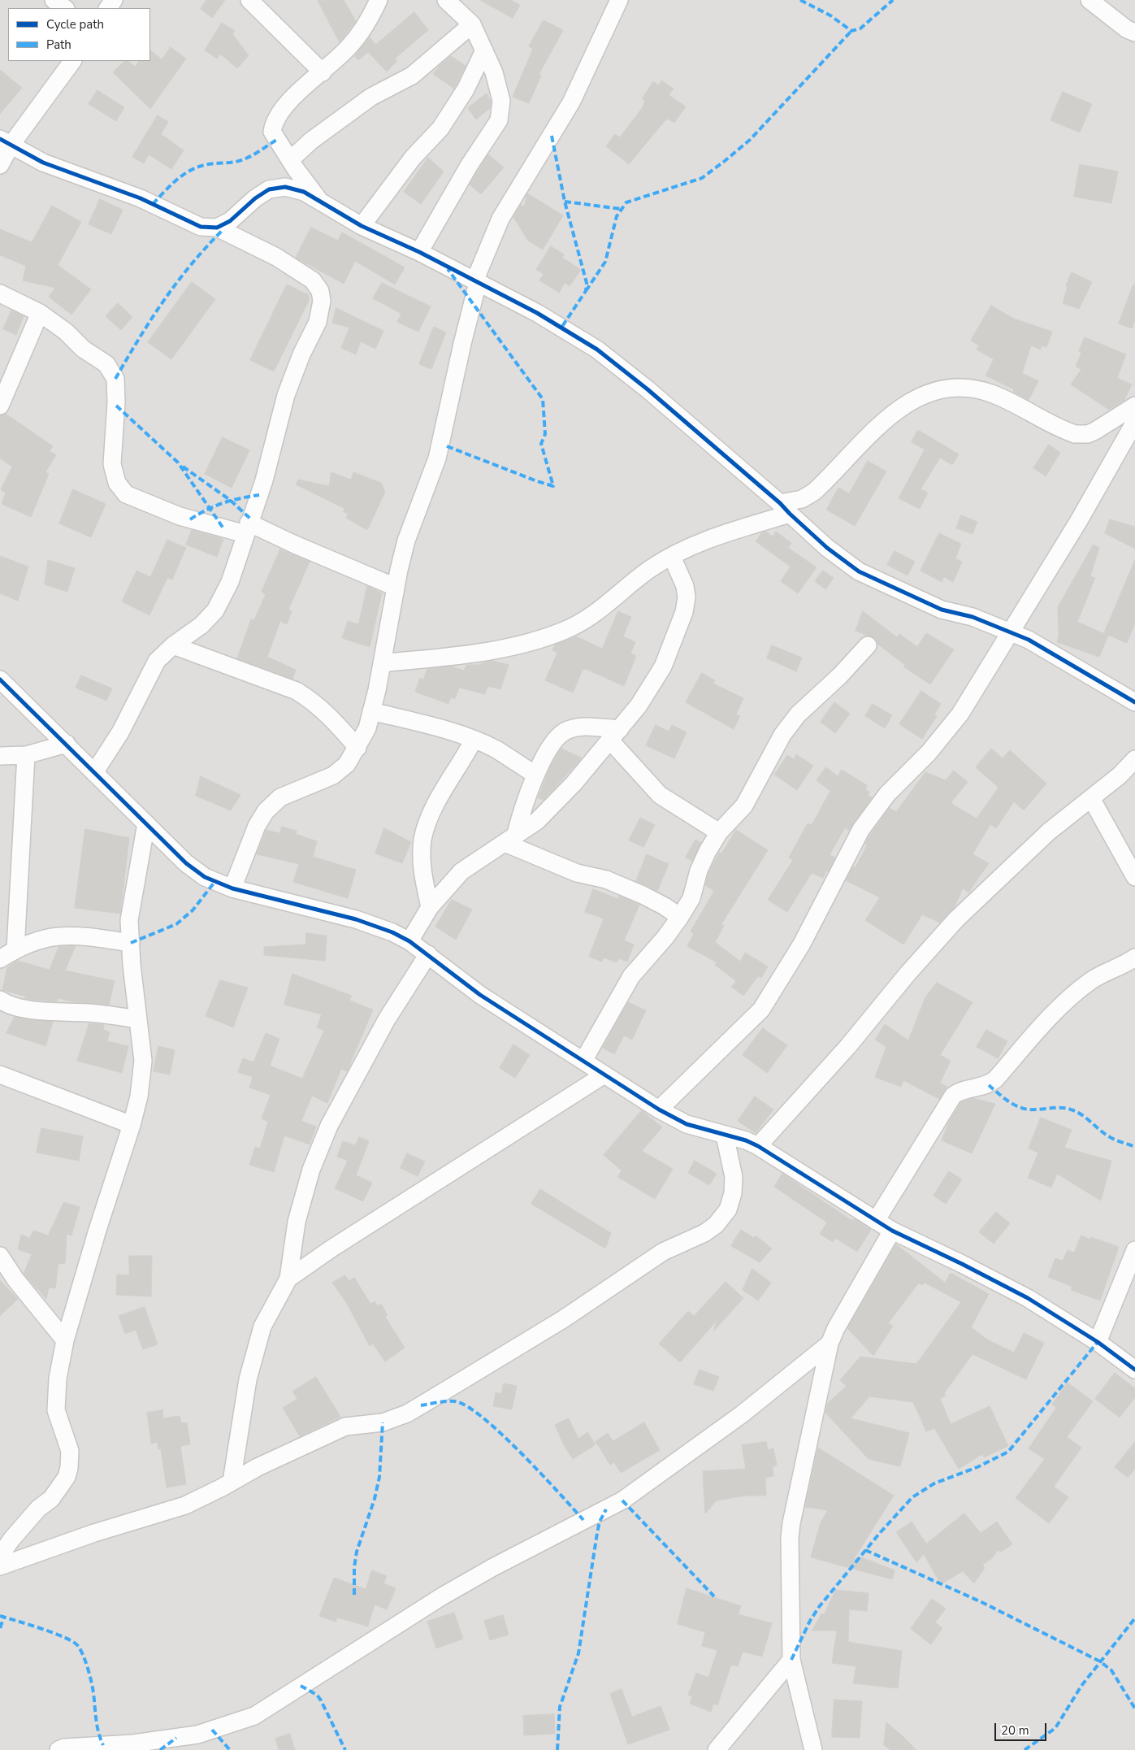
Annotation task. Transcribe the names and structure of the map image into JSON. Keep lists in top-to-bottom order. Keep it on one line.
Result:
{"legend":["Cycle path","Path"],"scale_bar":"20 m"}
